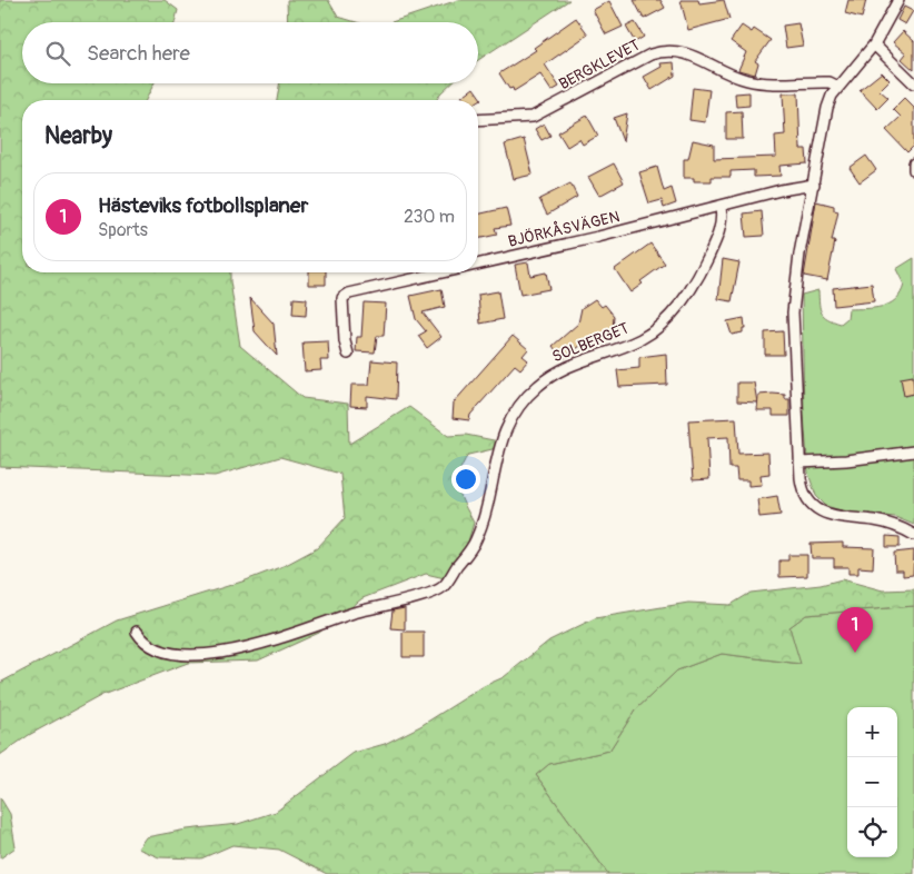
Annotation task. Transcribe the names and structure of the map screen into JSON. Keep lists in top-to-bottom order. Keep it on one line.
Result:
{"streets":{"street":["BERGKLEVET","BJÖRKÅSVÄGEN","SOLBERGET"]},"crossings":[["BJÖRKÅSVÄGEN","SOLBERGET"]],"page":{"search":"Search here","heading":"Nearby","list":[{"mark":"1","name":"Hästeviks fotbollsplaner","note":"Sports","value":"230 m"}],"pins":"1","map_buttons":["+","−"]}}
